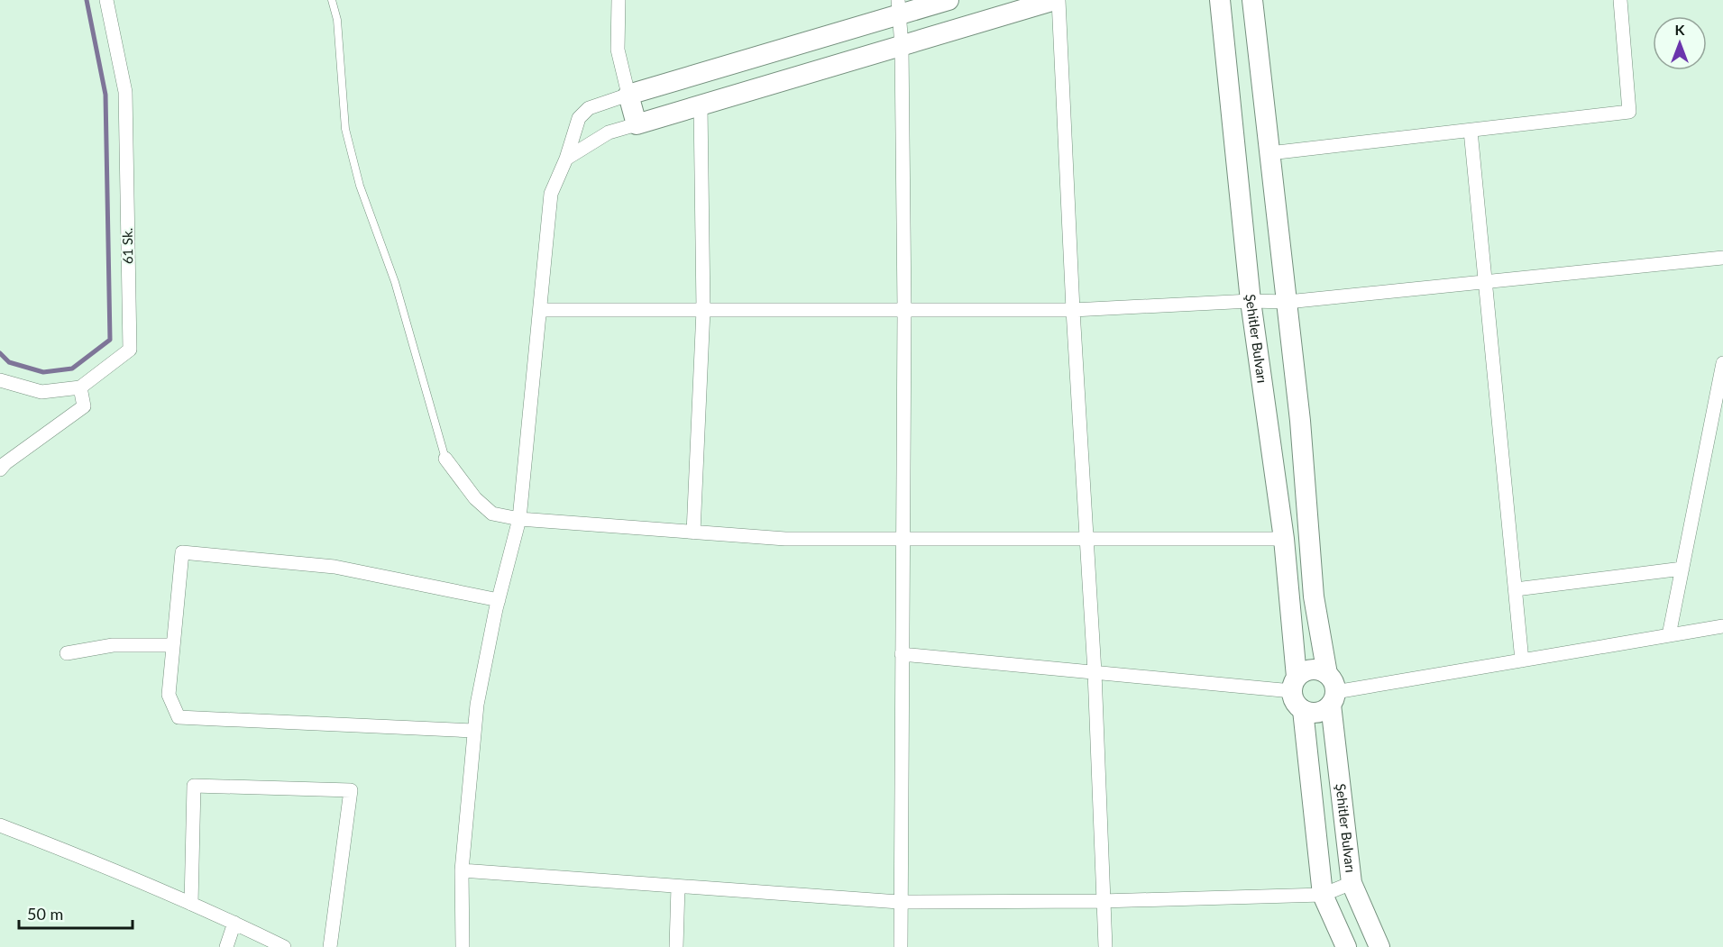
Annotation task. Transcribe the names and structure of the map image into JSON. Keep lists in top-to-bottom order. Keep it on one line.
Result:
{"streets":{"main road":["Şehitler Bulvarı"],"street":["61 Sk."]},"scale_bar":"50 m","north":"top"}
